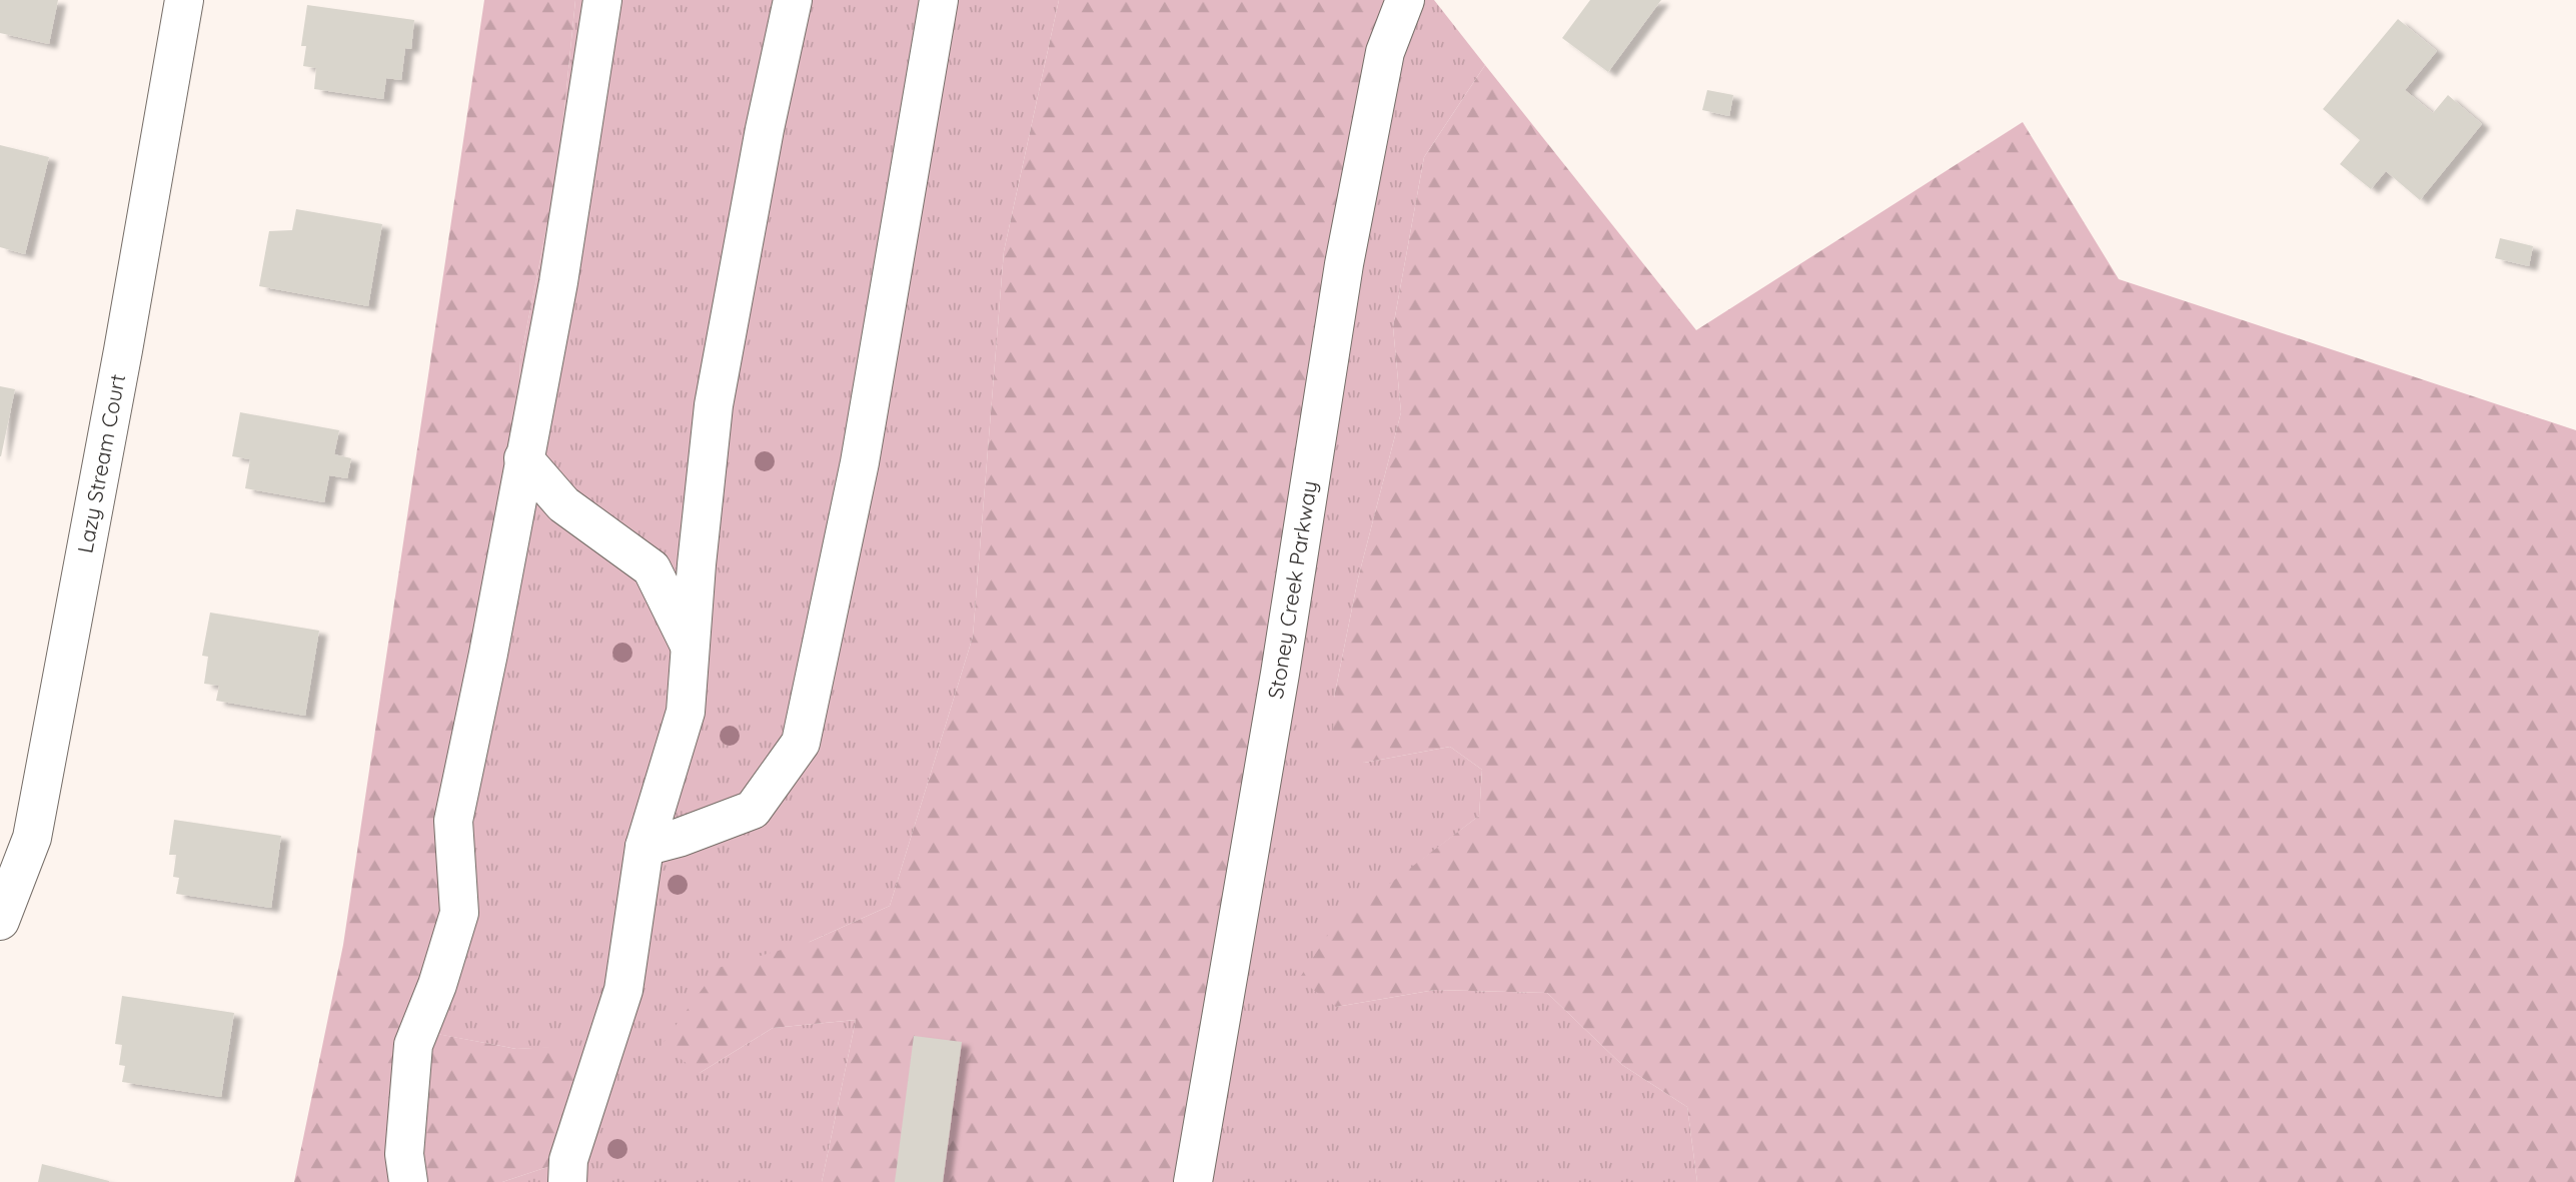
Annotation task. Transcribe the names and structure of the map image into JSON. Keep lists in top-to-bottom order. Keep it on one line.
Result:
{"streets":{"street":["Lazy Stream Court","Stoney Creek Parkway"]}}
